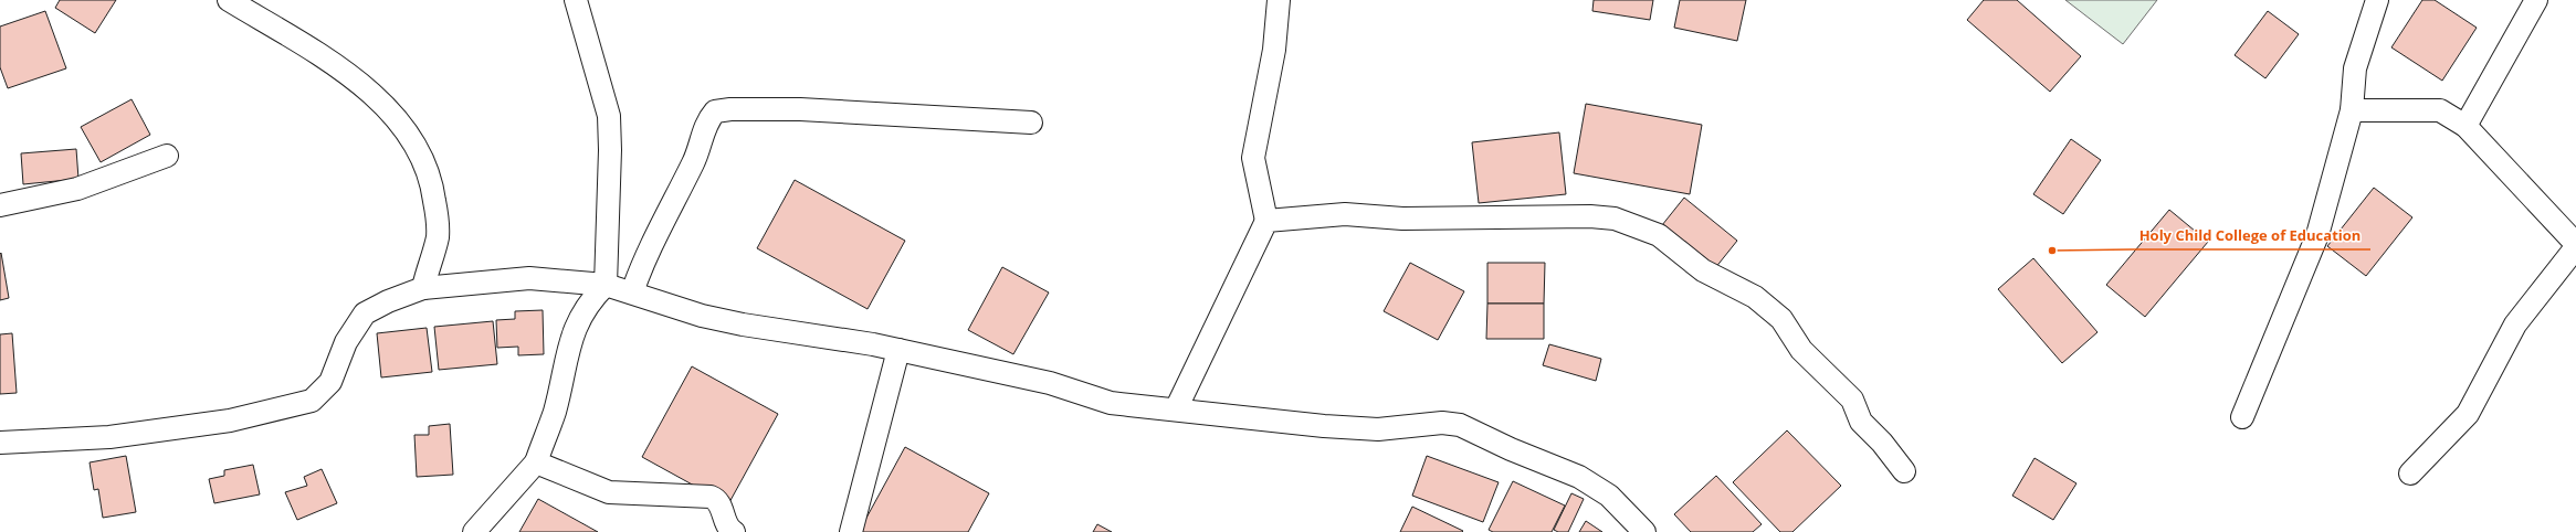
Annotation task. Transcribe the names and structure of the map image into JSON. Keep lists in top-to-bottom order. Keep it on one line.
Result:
{"places":["Holy Child College of Education"]}
